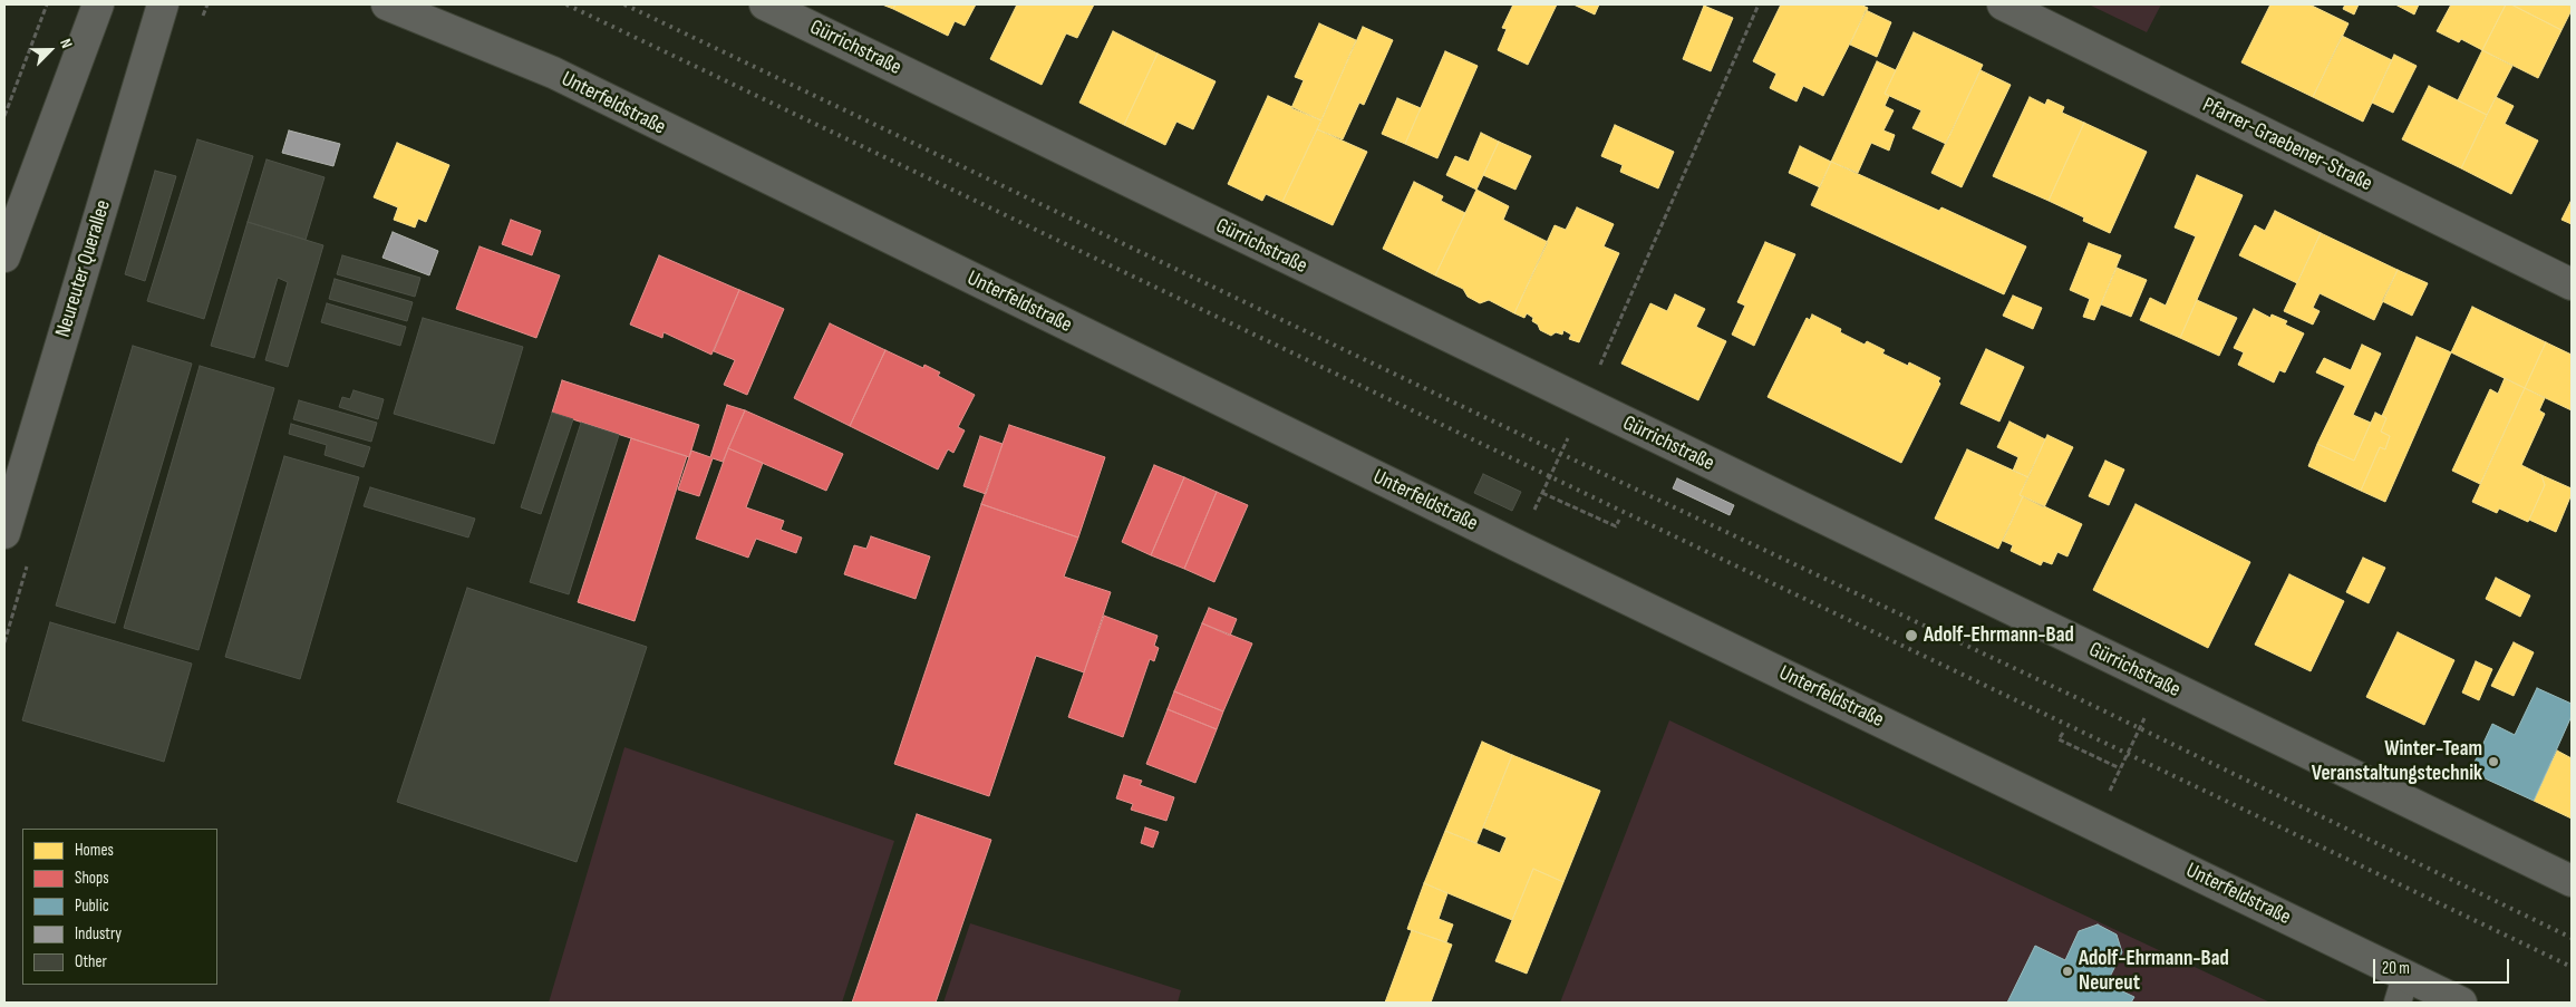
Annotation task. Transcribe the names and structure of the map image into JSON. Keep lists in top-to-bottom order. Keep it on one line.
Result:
{"streets":{"street":["Gürrichstraße","Unterfeldstraße","Pfarrer-Graebener-Straße","Neureuter Querallee"]},"places":["Adolf-Ehrmann-Bad","Winter-Team Veranstaltungstechnik","Adolf-Ehrmann-Bad Neureut"],"legend":["Homes","Shops","Public","Industry","Other"],"scale_bar":"20 m","north":"top right"}
